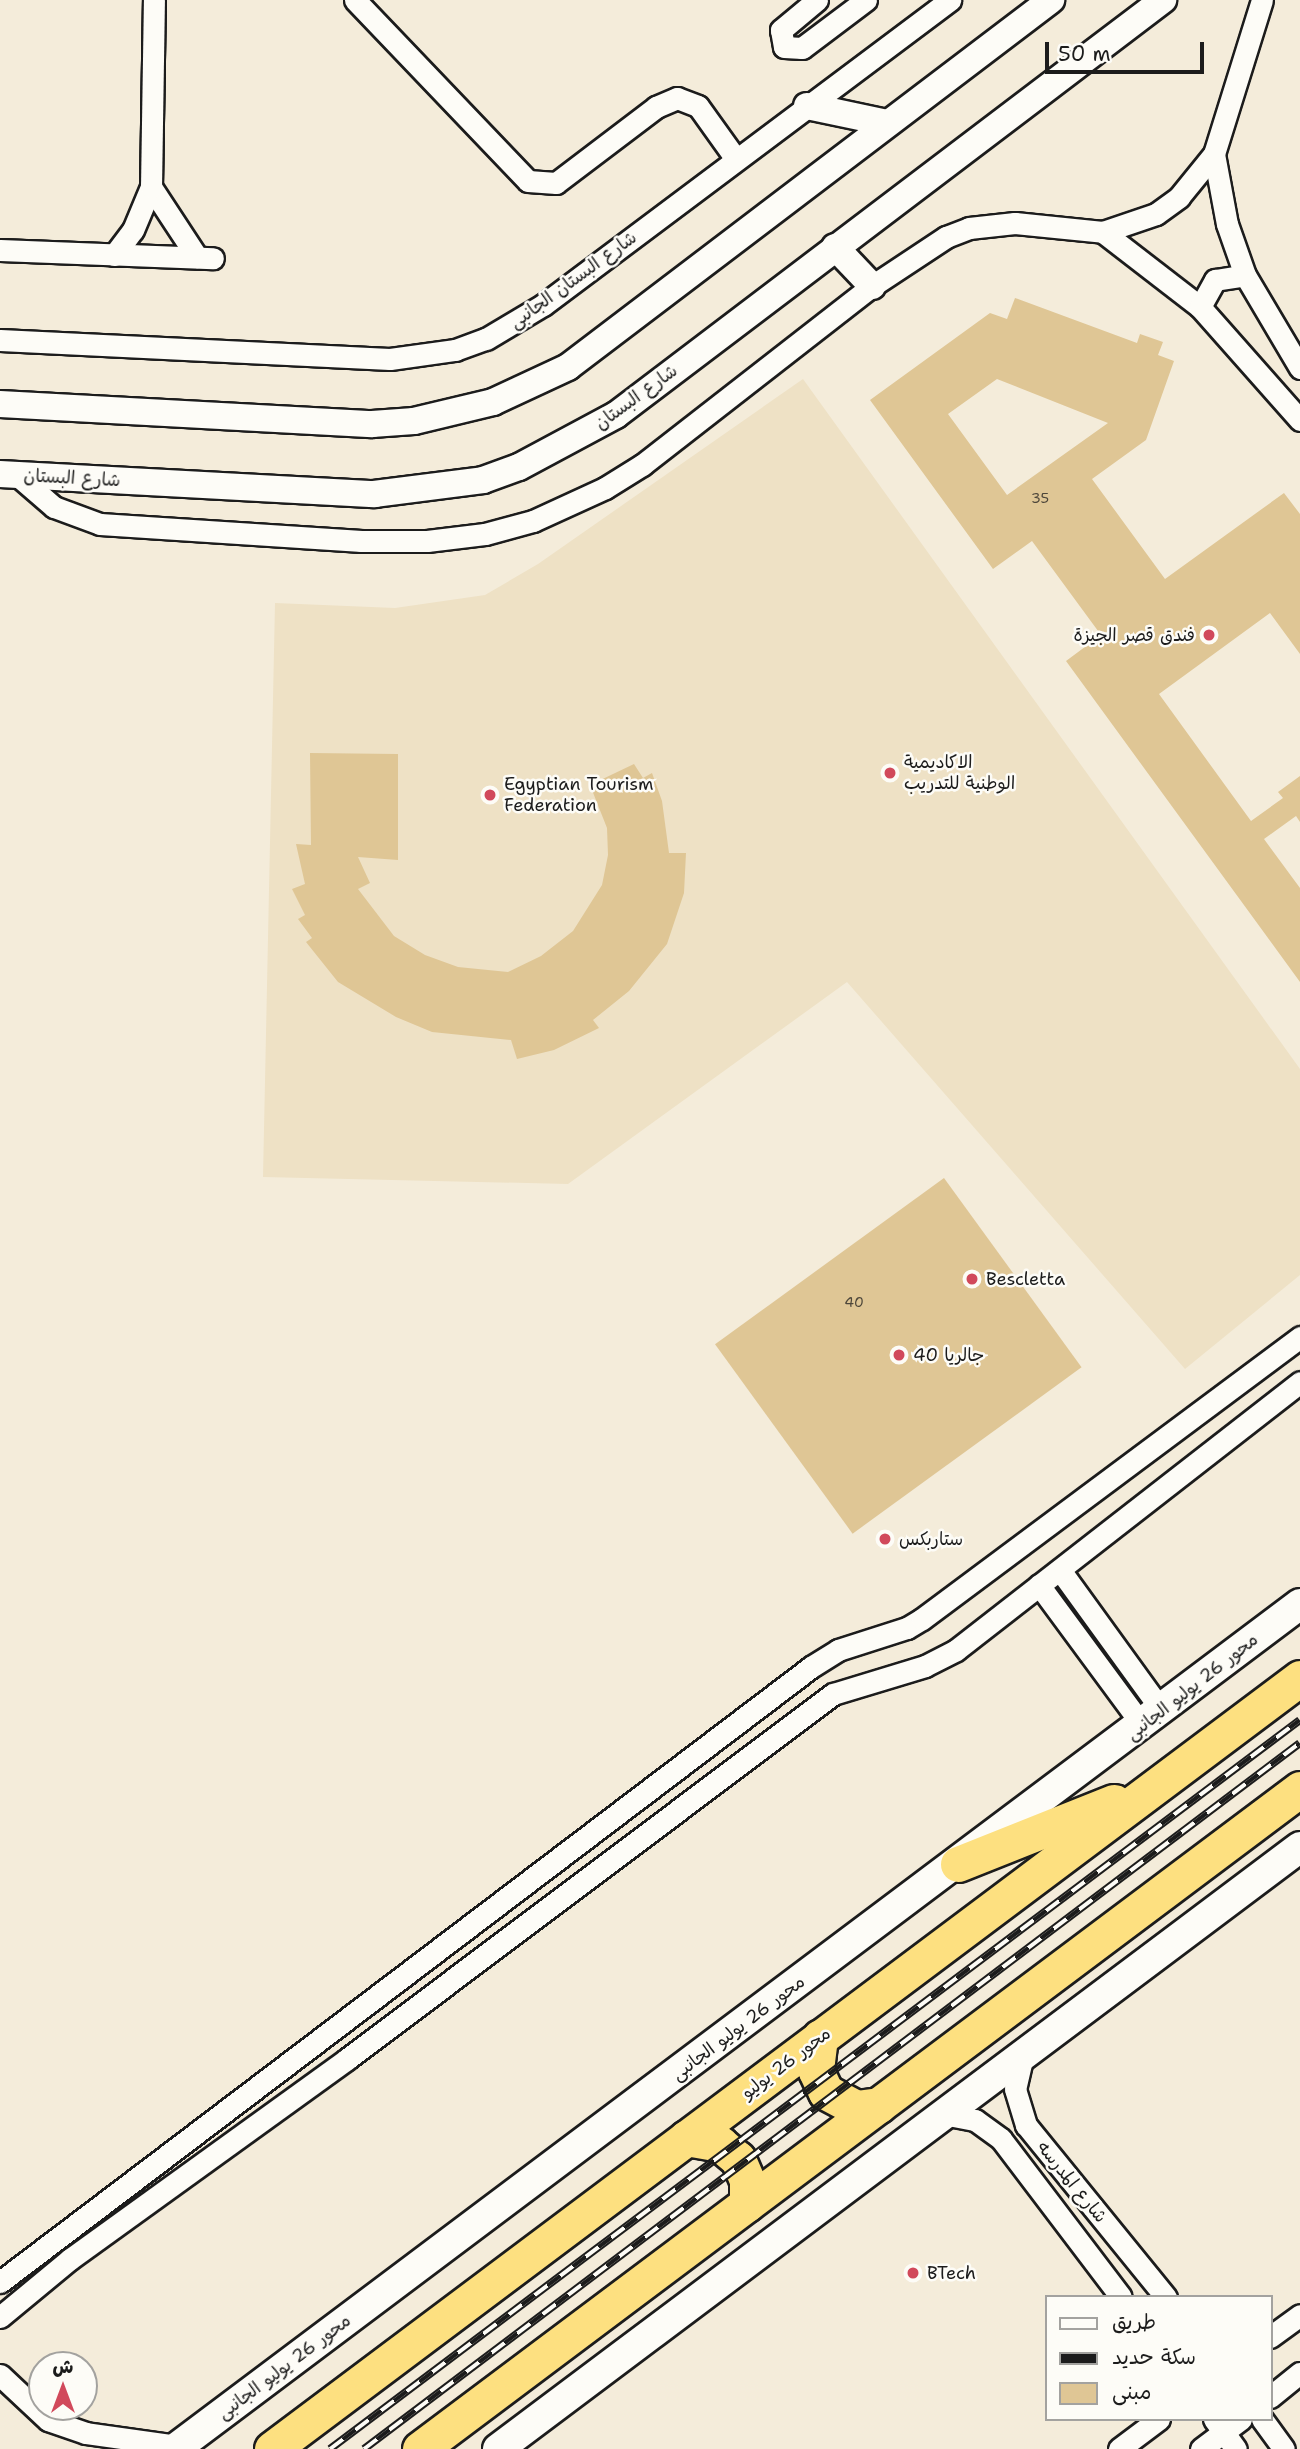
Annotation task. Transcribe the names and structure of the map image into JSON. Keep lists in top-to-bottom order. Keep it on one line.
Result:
{"streets":{"highway":["محور 26 يوليو"],"main road":["محور 26 يوليو الجانبى"],"street":["شارع البستان الجانبى","شارع البستان","شارع المدرسه"]},"places":["فندق قصر الجيزة","الاكاديمية الوطنية للتدريب","Egyptian Tourism Federation","Bescletta","جالريا 40","ستاربكس","BTech"],"house_numbers":["35","40"],"legend":["طريق","سكة حديد","مبنى"],"scale_bar":"50 m","north":"top"}
